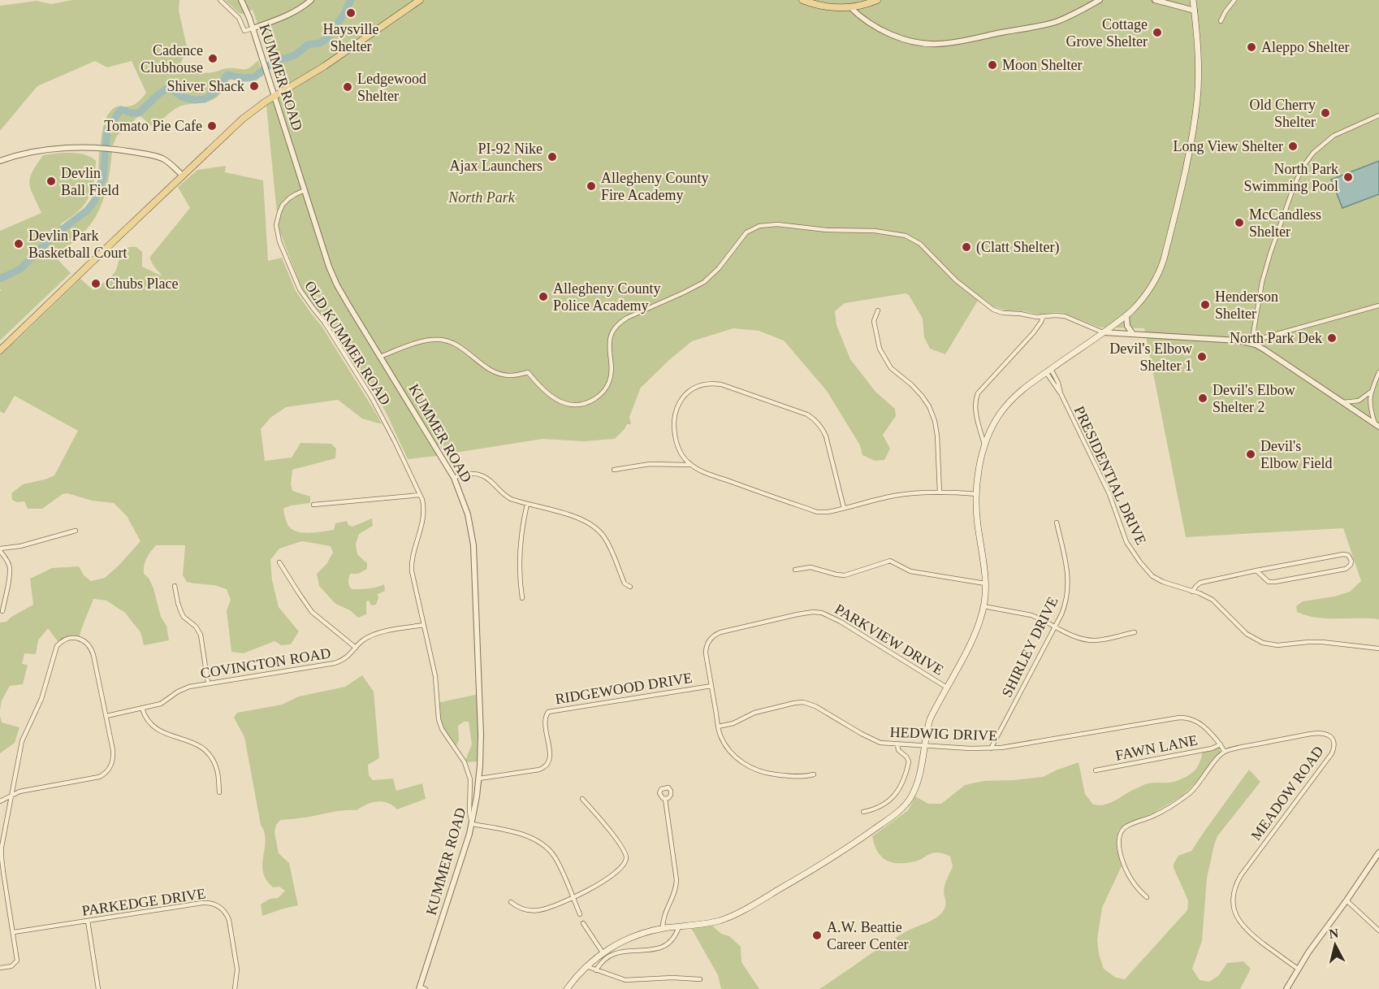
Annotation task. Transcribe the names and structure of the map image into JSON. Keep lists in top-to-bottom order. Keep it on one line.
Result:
{"streets":{"street":["KUMMER ROAD","OLD KUMMER ROAD","PRESIDENTIAL DRIVE","PARKVIEW DRIVE","SHIRLEY DRIVE","COVINGTON ROAD","RIDGEWOOD DRIVE","HEDWIG DRIVE","FAWN LANE","MEADOW ROAD","PARKEDGE DRIVE"]},"crossings":[["KUMMER ROAD","OLD KUMMER ROAD"],["KUMMER ROAD","RIDGEWOOD DRIVE"],["OLD KUMMER ROAD","COVINGTON ROAD"],["PARKVIEW DRIVE","RIDGEWOOD DRIVE"],["PARKVIEW DRIVE","HEDWIG DRIVE"],["SHIRLEY DRIVE","HEDWIG DRIVE"],["HEDWIG DRIVE","FAWN LANE"],["HEDWIG DRIVE","MEADOW ROAD"]],"parks":["North Park"],"places":["Haysville Shelter","Cottage Grove Shelter","Aleppo Shelter","Cadence Clubhouse","Moon Shelter","Shiver Shack","Ledgewood Shelter","Old Cherry Shelter","Tomato Pie Cafe","Long View Shelter","PI-92 Nike Ajax Launchers","North Park Swimming Pool","Devlin Ball Field","Allegheny County Fire Academy","McCandless Shelter","Devlin Park Basketball Court","(Clatt Shelter)","Chubs Place","Allegheny County Police Academy","Henderson Shelter","North Park Dek","Devil's Elbow Shelter 1","Devil's Elbow Shelter 2","Devil's Elbow Field","A.W. Beattie Career Center"],"north":"top"}
